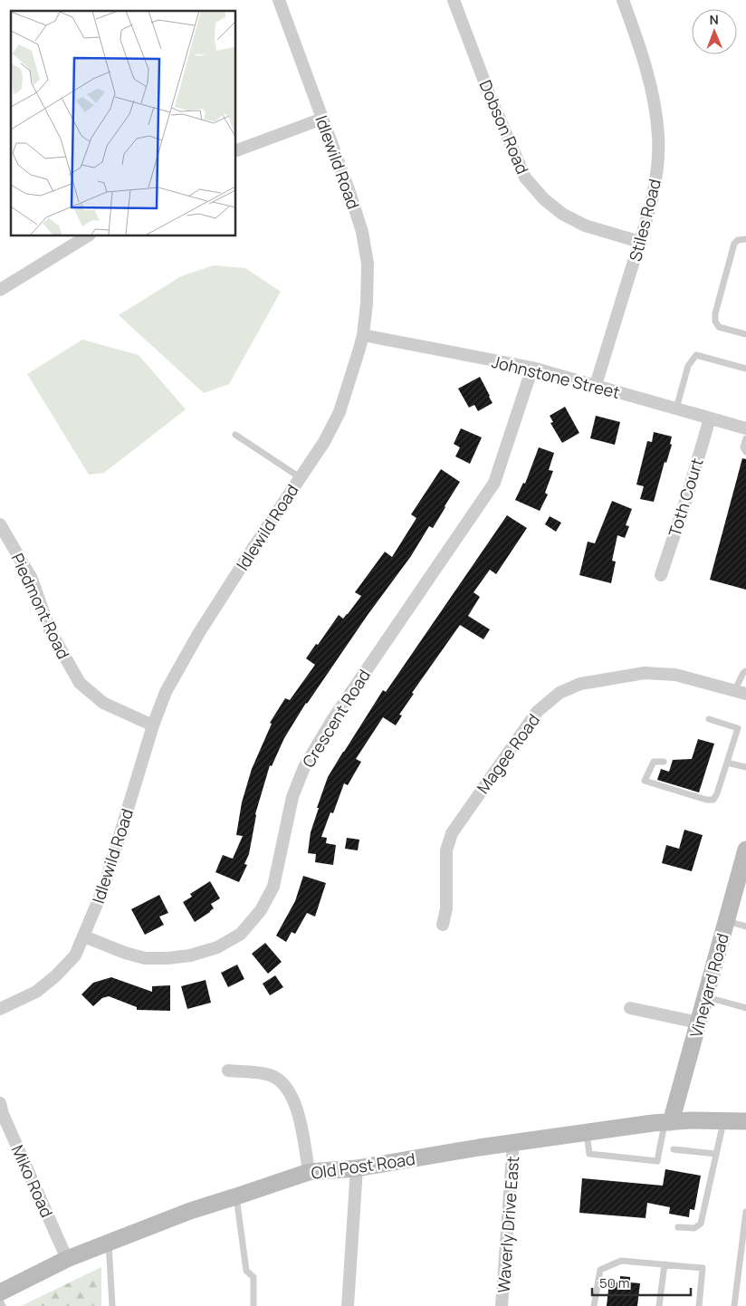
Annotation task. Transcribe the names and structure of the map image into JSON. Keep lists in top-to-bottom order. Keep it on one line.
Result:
{"streets":{"street":["Dobson Road","Idlewild Road","Stiles Road","Johnstone Street","Toth Court","Piedmont Road","Crescent Road","Magee Road","Vineyard Road","Old Post Road","Miko Road","Waverly Drive East"]},"crossings":[["Dobson Road","Stiles Road"],["Idlewild Road","Johnstone Street"],["Idlewild Road","Piedmont Road"],["Idlewild Road","Crescent Road"],["Stiles Road","Johnstone Street"],["Johnstone Street","Toth Court"],["Johnstone Street","Crescent Road"],["Vineyard Road","Old Post Road"],["Old Post Road","Miko Road"],["Old Post Road","Waverly Drive East"]],"scale_bar":"50 m","north":"top"}
